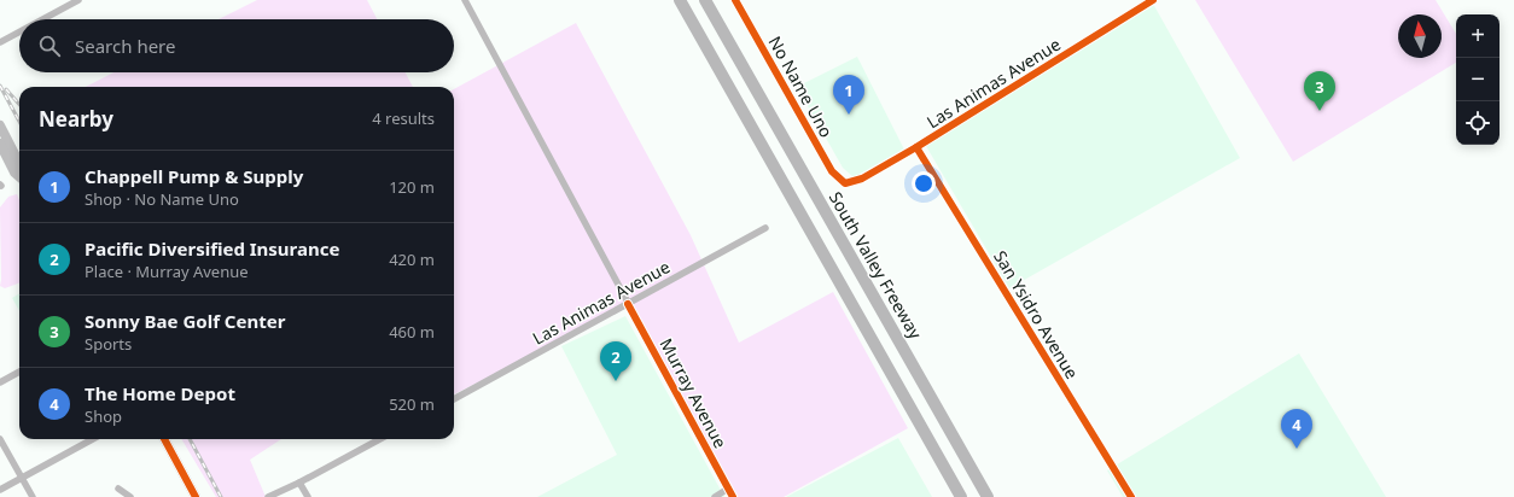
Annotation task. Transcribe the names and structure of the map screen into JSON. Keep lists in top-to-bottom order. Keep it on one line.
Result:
{"streets":{"highway":["South Valley Freeway"],"street":["Las Animas Avenue","No Name Uno","San Ysidro Avenue","Murray Avenue"]},"crossings":[["Las Animas Avenue","No Name Uno"],["Las Animas Avenue","San Ysidro Avenue"],["Las Animas Avenue","Murray Avenue"]],"north":"top","page":{"map_buttons":["+","−"],"search":"Search here","pins":["3","1","2","4"],"heading":["Nearby","4 results"],"list":[{"mark":"1","name":"Chappell Pump & Supply","note":"Shop · No Name Uno","value":"120 m"},{"mark":"2","name":"Pacific Diversified Insurance","note":"Place · Murray Avenue","value":"420 m"},{"mark":"3","name":"Sonny Bae Golf Center","note":"Sports","value":"460 m"},{"mark":"4","name":"The Home Depot","note":"Shop","value":"520 m"}]}}
